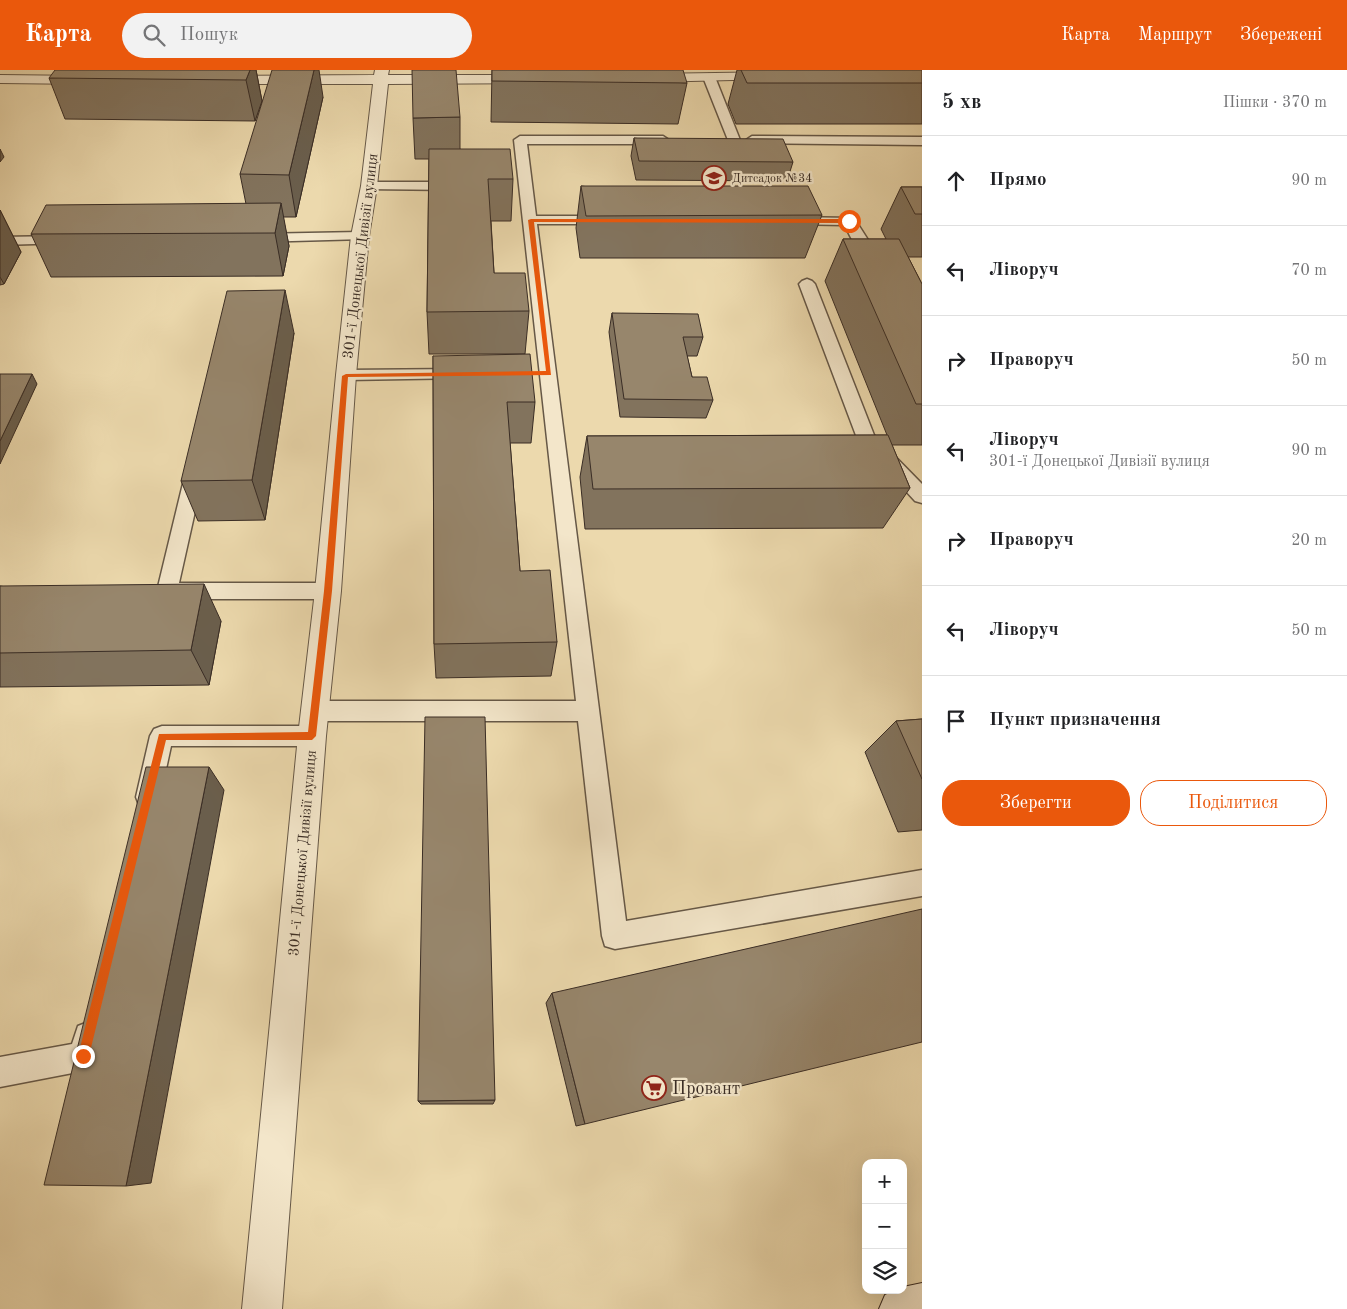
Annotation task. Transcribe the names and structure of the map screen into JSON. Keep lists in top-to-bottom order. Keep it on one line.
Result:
{"streets":{"street":["301-ї Донецької Дивізії вулиця"]},"places":{"school or university":["Дитсадок №34"],"supermarket":["Провант"]},"page":{"header":"Карта","search":"Пошук","nav":["Карта","Маршрут","Збережені"],"heading":["5 хв","Пішки · 370 m"],"list":[["Прямо","90 m"],["Ліворуч","70 m"],["Праворуч","50 m"],["Ліворуч","301-ї Донецької Дивізії вулиця","90 m"],["Праворуч","20 m"],["Ліворуч","50 m"],"Пункт призначення"],"buttons":["Зберегти","Поділитися"],"map_buttons":["+","−"]}}
